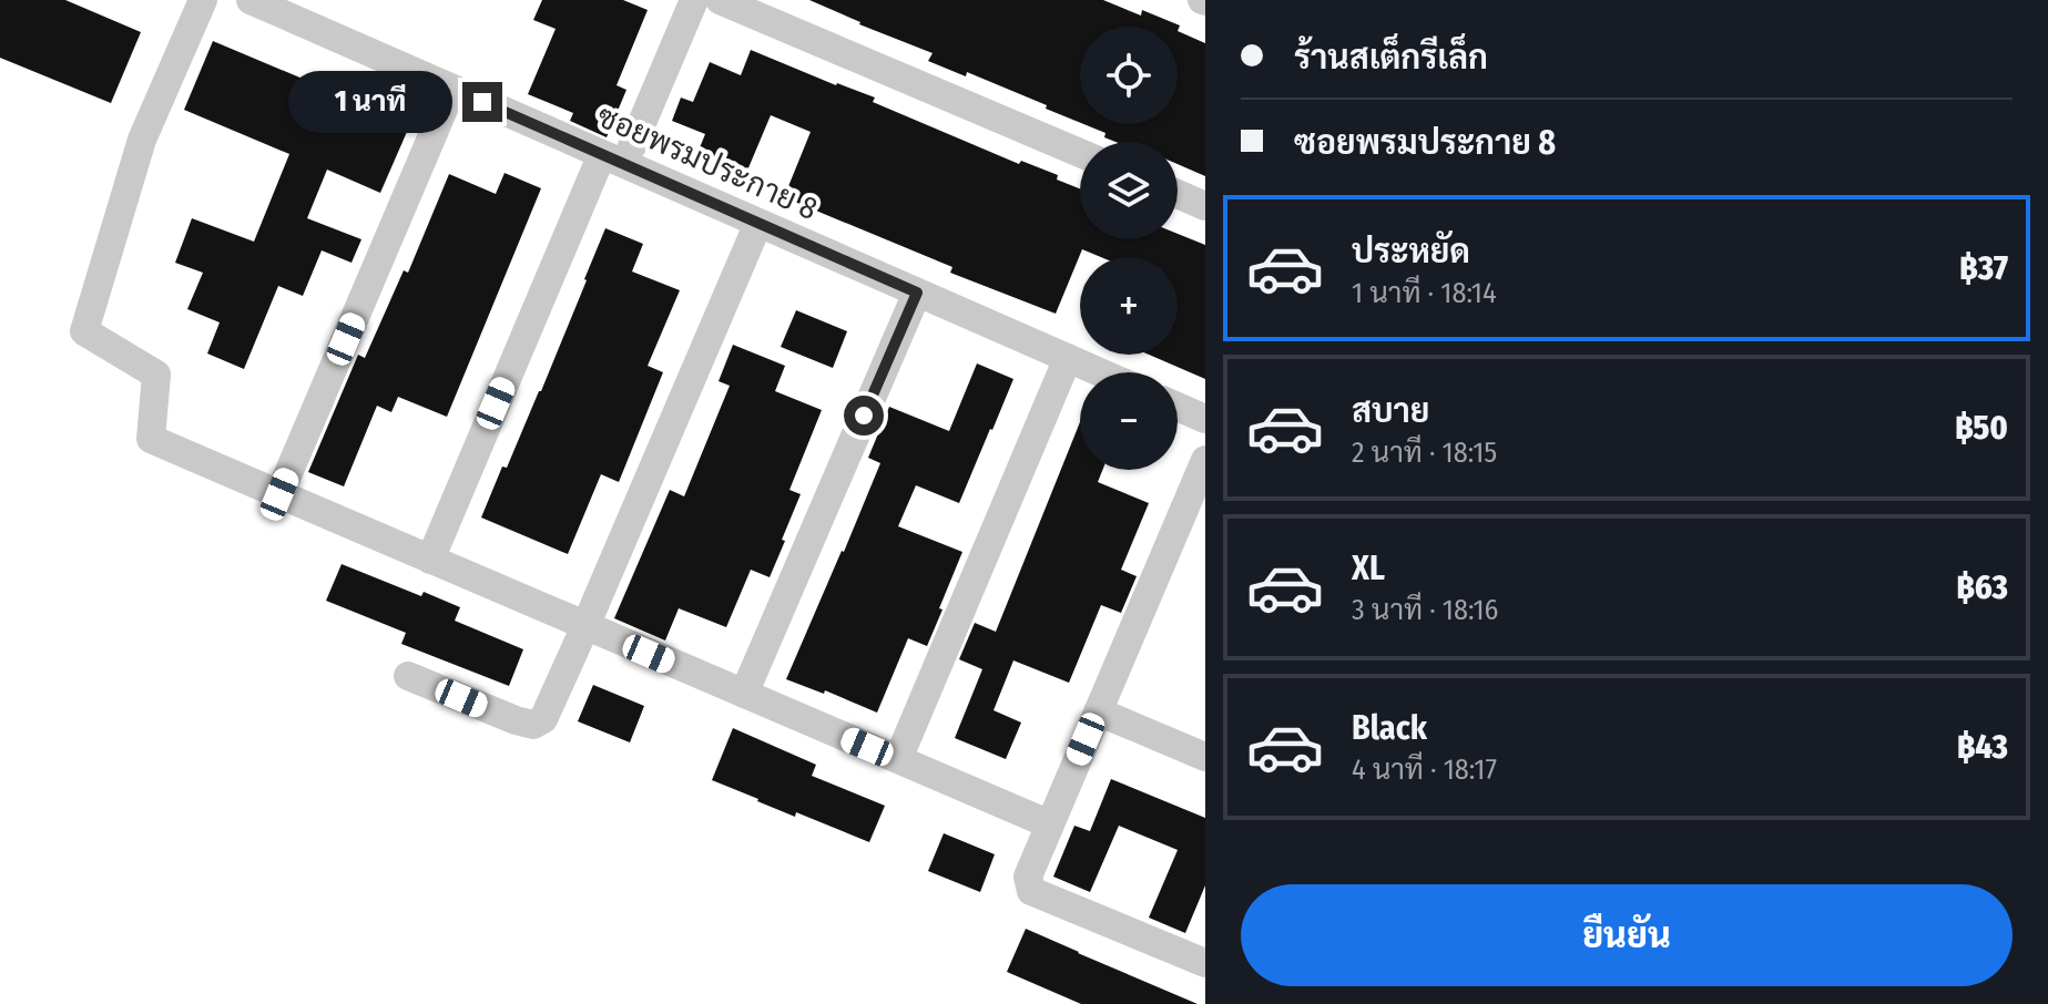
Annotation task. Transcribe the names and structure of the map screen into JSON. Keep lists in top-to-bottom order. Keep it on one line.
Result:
{"streets":{"street":["ซอยพรมประกาย 8"]},"page":{"banner":["ร้านสเต็กรีเล็ก","ซอยพรมประกาย 8"],"map_buttons":["+","−"],"bubble":"1 นาที","list":[{"name":"ประหยัด","note":"1 นาที · 18:14","value":"฿37"},{"name":"สบาย","note":"2 นาที · 18:15","value":"฿50"},{"name":"XL","note":"3 นาที · 18:16","value":"฿63"},{"name":"Black","note":"4 นาที · 18:17","value":"฿43"}],"buttons":"ยืนยัน"}}
